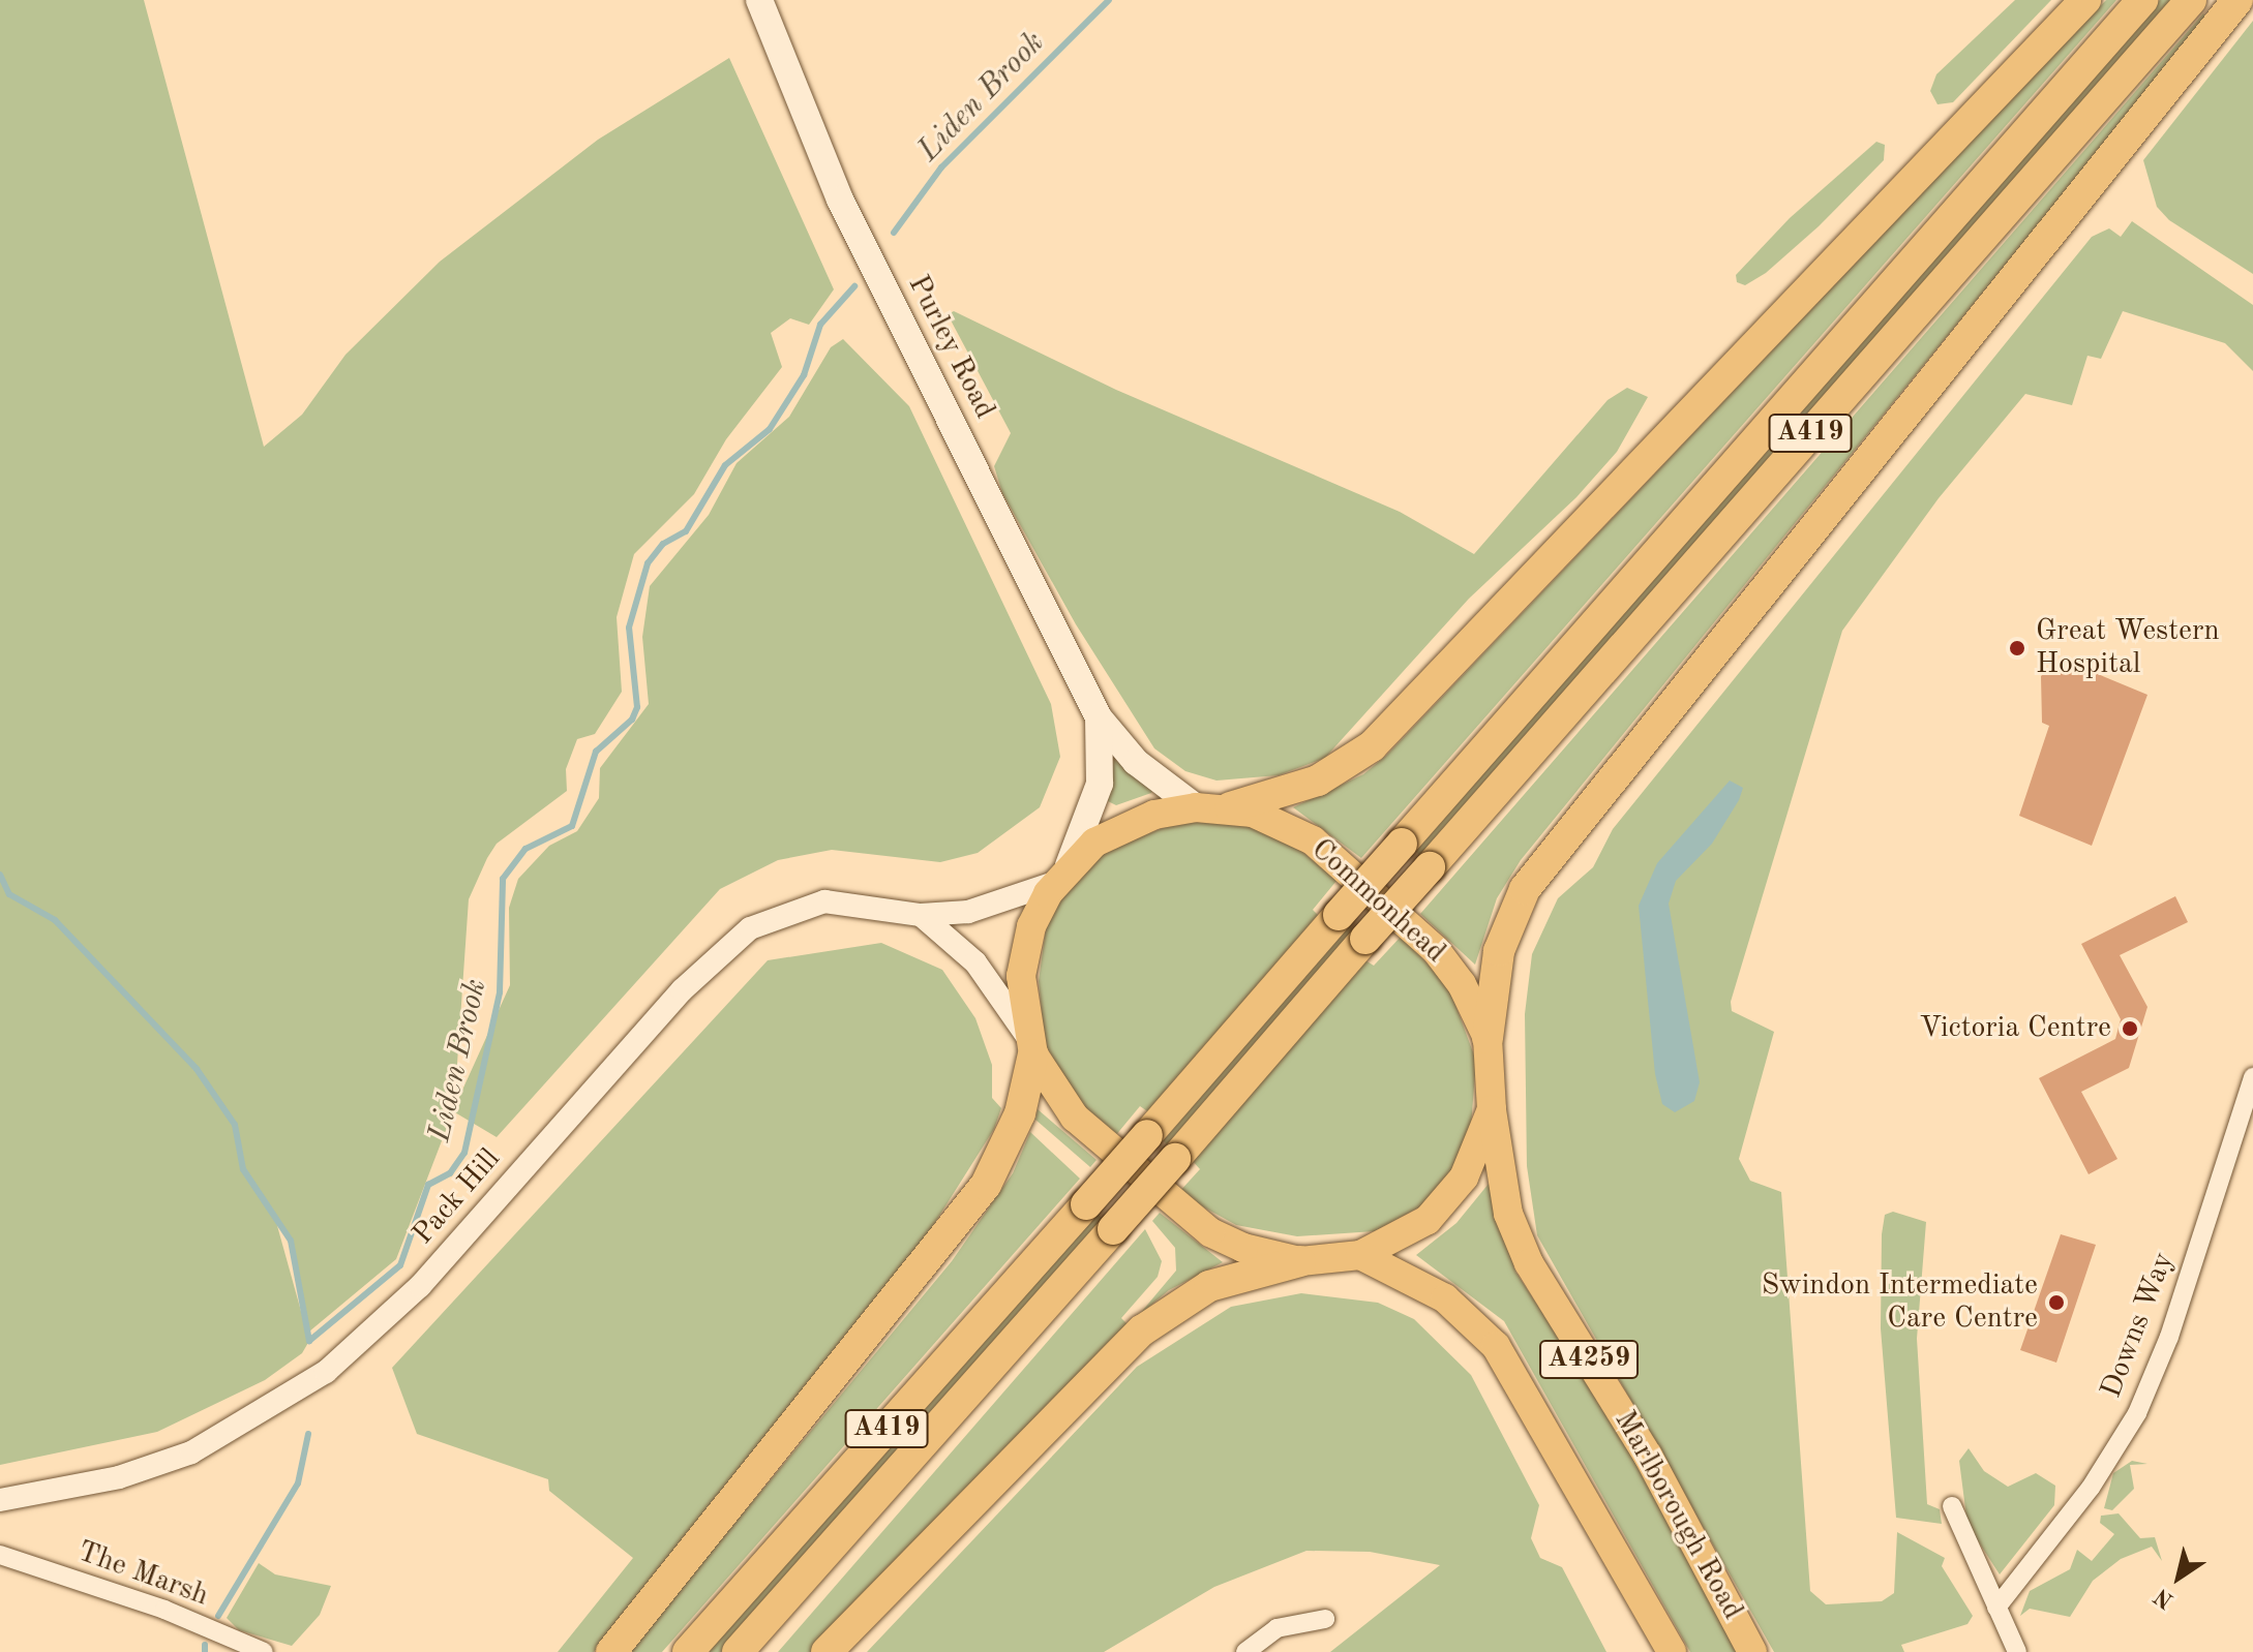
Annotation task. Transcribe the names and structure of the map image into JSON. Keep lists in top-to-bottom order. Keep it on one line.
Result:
{"streets":{"highway":["A419"],"main road":["Purley Road","Commonhead","A4259","Marlborough Road"],"street":["Pack Hill","Downs Way","The Marsh"]},"crossings":[["Purley Road","Commonhead"],["Purley Road","Pack Hill"],["A419","Commonhead"],["Commonhead","Pack Hill"],["Commonhead","A4259"],["Commonhead","Marlborough Road"]],"water":["Liden Brook"],"places":["Great Western Hospital","Victoria Centre","Swindon Intermediate Care Centre"],"north":"bottom left"}
